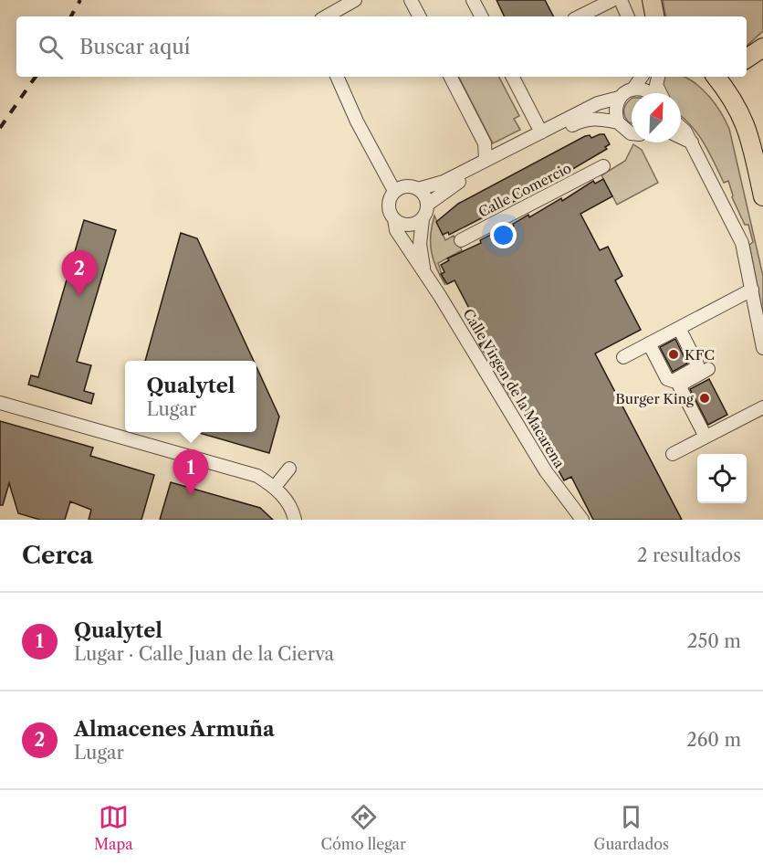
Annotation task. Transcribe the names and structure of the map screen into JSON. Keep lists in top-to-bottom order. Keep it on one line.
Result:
{"streets":{"street":["Calle Comercio","Calle Virgen de la Macarena"]},"places":["KFC","Burger King"],"north":"top right","page":{"search":"Buscar aquí","pins":["2","1"],"popup":["Qualytel","Lugar"],"heading":["Cerca","2 resultados"],"list":[{"mark":"1","name":"Qualytel","note":"Lugar · Calle Juan de la Cierva","value":"250 m"},{"mark":"2","name":"Almacenes Armuña","note":"Lugar","value":"260 m"}],"nav":["Mapa","Cómo llegar","Guardados"]}}
